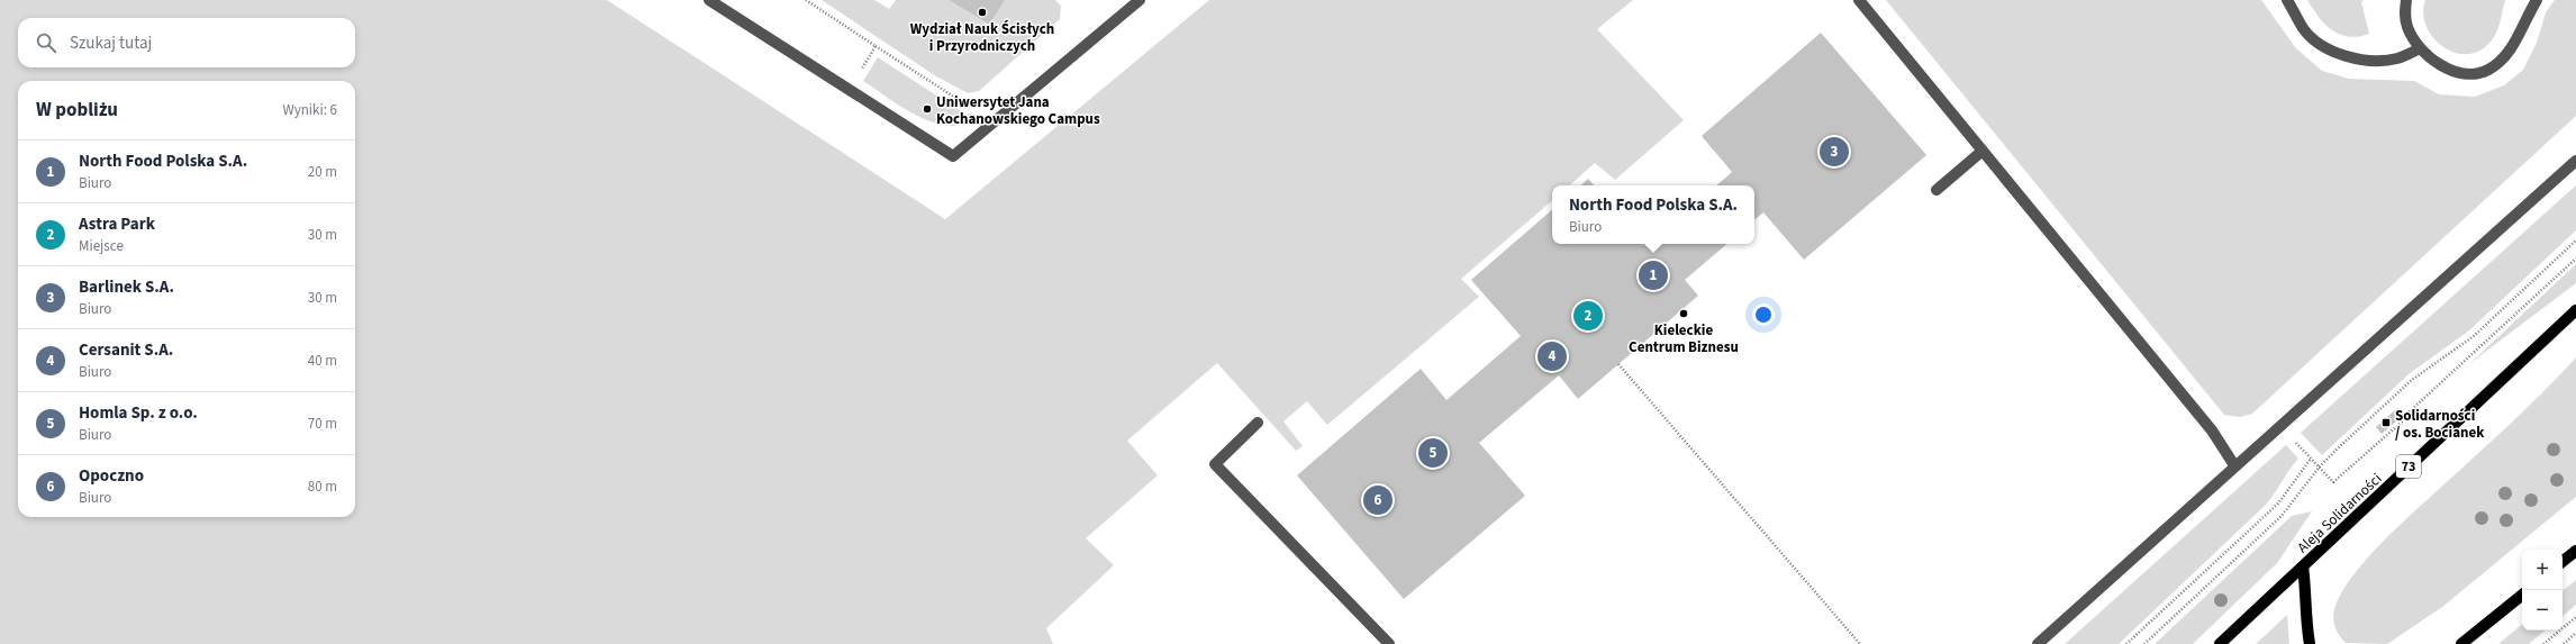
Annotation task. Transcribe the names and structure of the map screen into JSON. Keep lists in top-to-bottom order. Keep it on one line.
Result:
{"streets":{"main road":["73","Aleja Solidarności"]},"places":{"other":["Wydział Nauk Ścisłych i Przyrodniczych","Uniwersytet Jana Kochanowskiego Campus","Kieleckie Centrum Biznesu"],"transit":["Solidarności / os. Bocianek"]},"page":{"search":"Szukaj tutaj","heading":["W pobliżu","Wyniki: 6"],"pins":["3","1","2","4","5","6"],"list":[{"mark":"1","name":"North Food Polska S.A.","note":"Biuro","value":"20 m"},{"mark":"2","name":"Astra Park","note":"Miejsce","value":"30 m"},{"mark":"3","name":"Barlinek S.A.","note":"Biuro","value":"30 m"},{"mark":"4","name":"Cersanit S.A.","note":"Biuro","value":"40 m"},{"mark":"5","name":"Homla Sp. z o.o.","note":"Biuro","value":"70 m"},{"mark":"6","name":"Opoczno","note":"Biuro","value":"80 m"}],"popup":["North Food Polska S.A.","Biuro"],"map_buttons":["+","−"]}}
